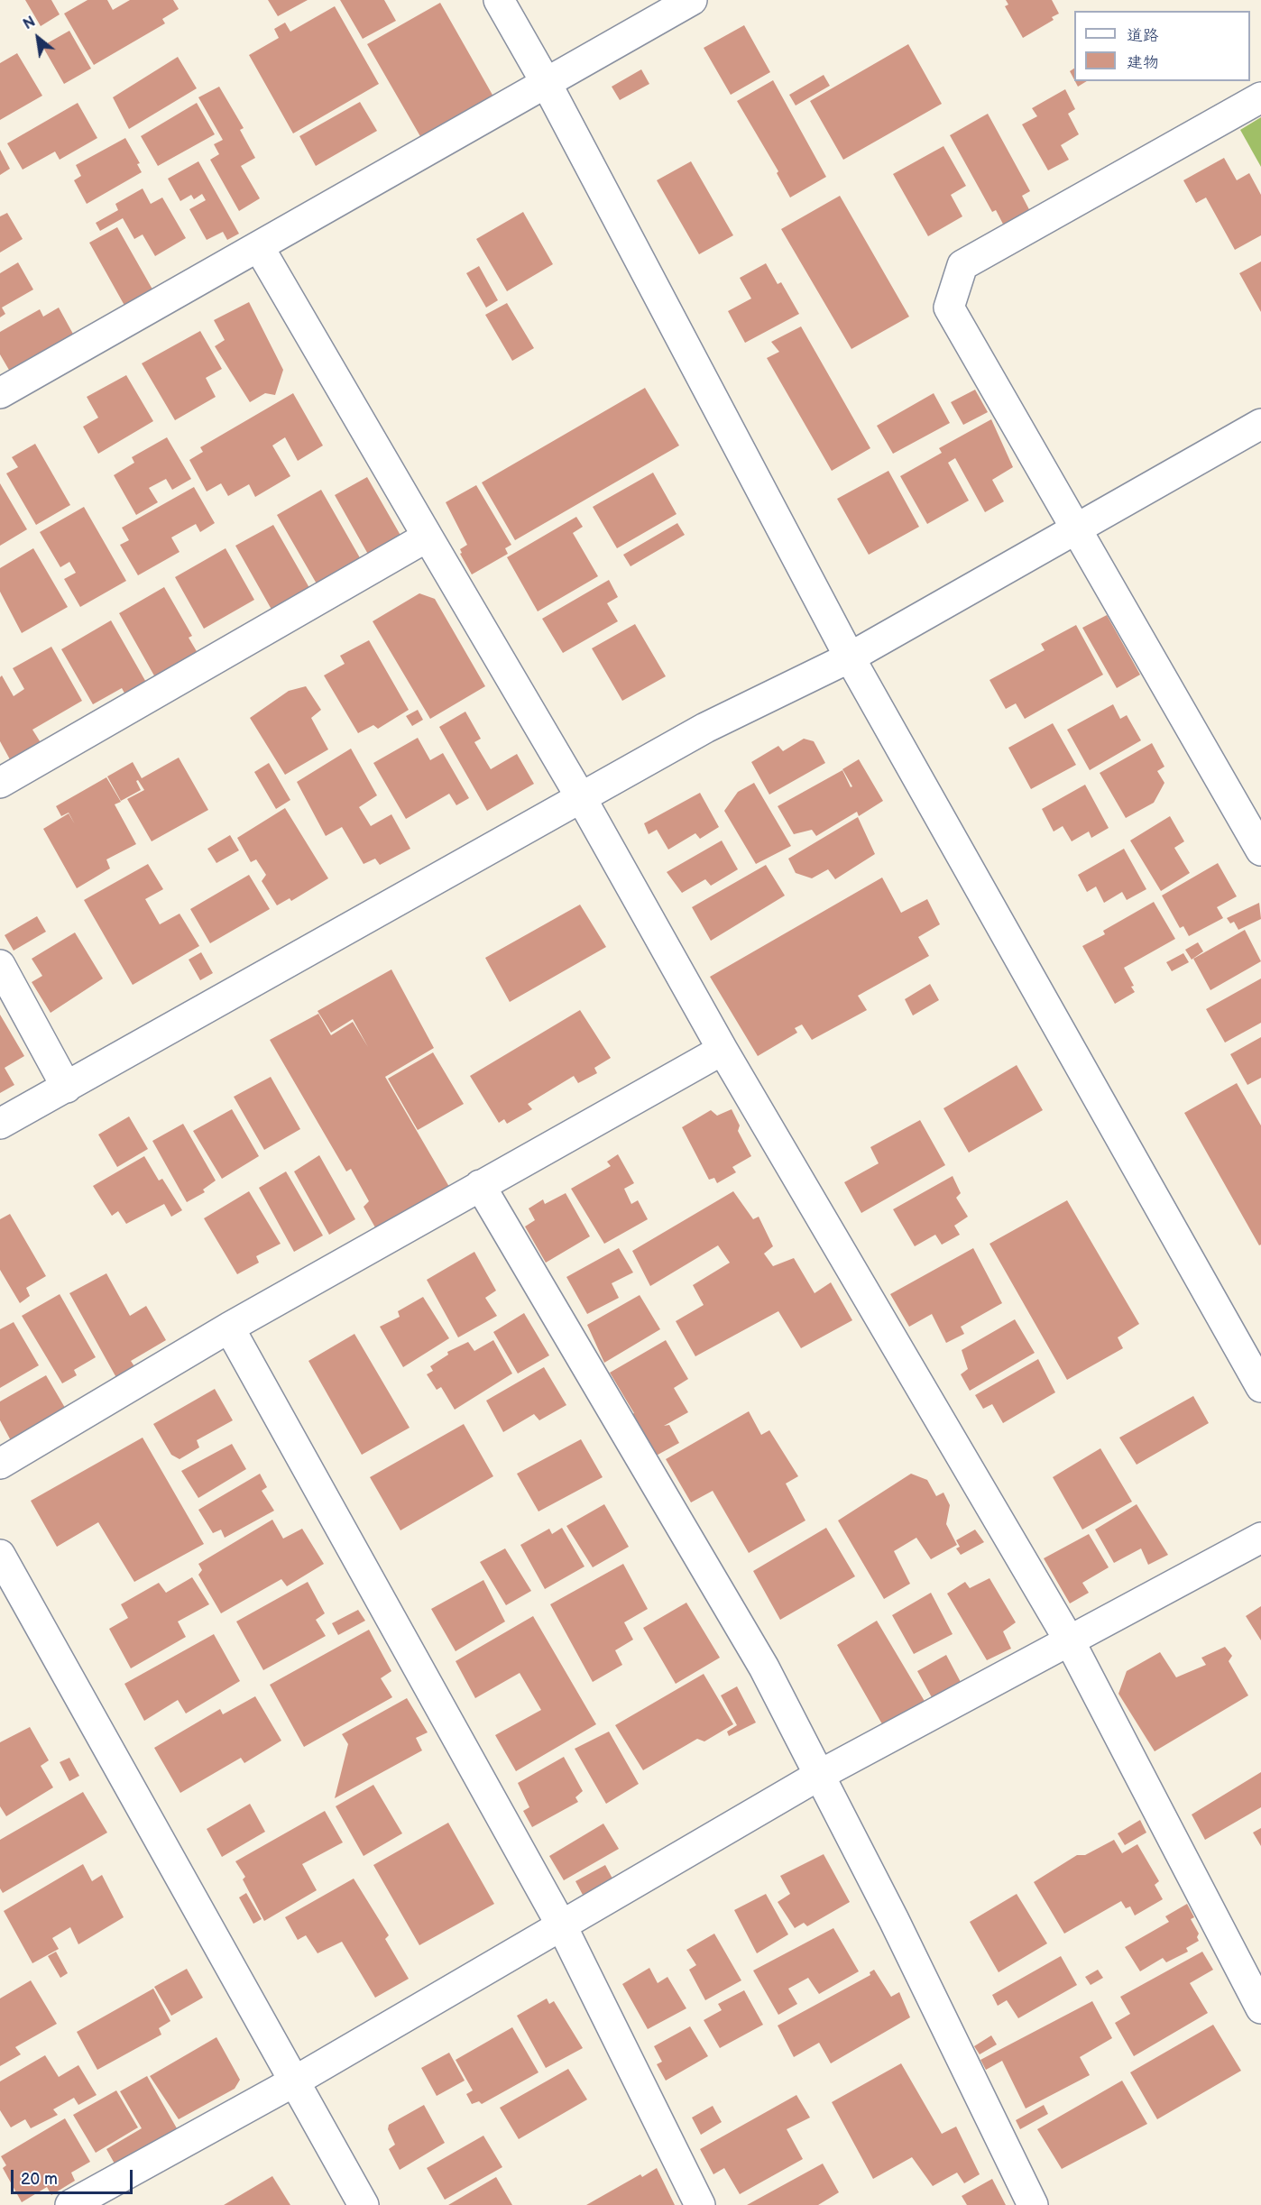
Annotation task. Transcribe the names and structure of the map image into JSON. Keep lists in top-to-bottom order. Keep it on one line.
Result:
{"legend":["道路","建物"],"scale_bar":"20 m","north":"top left"}
